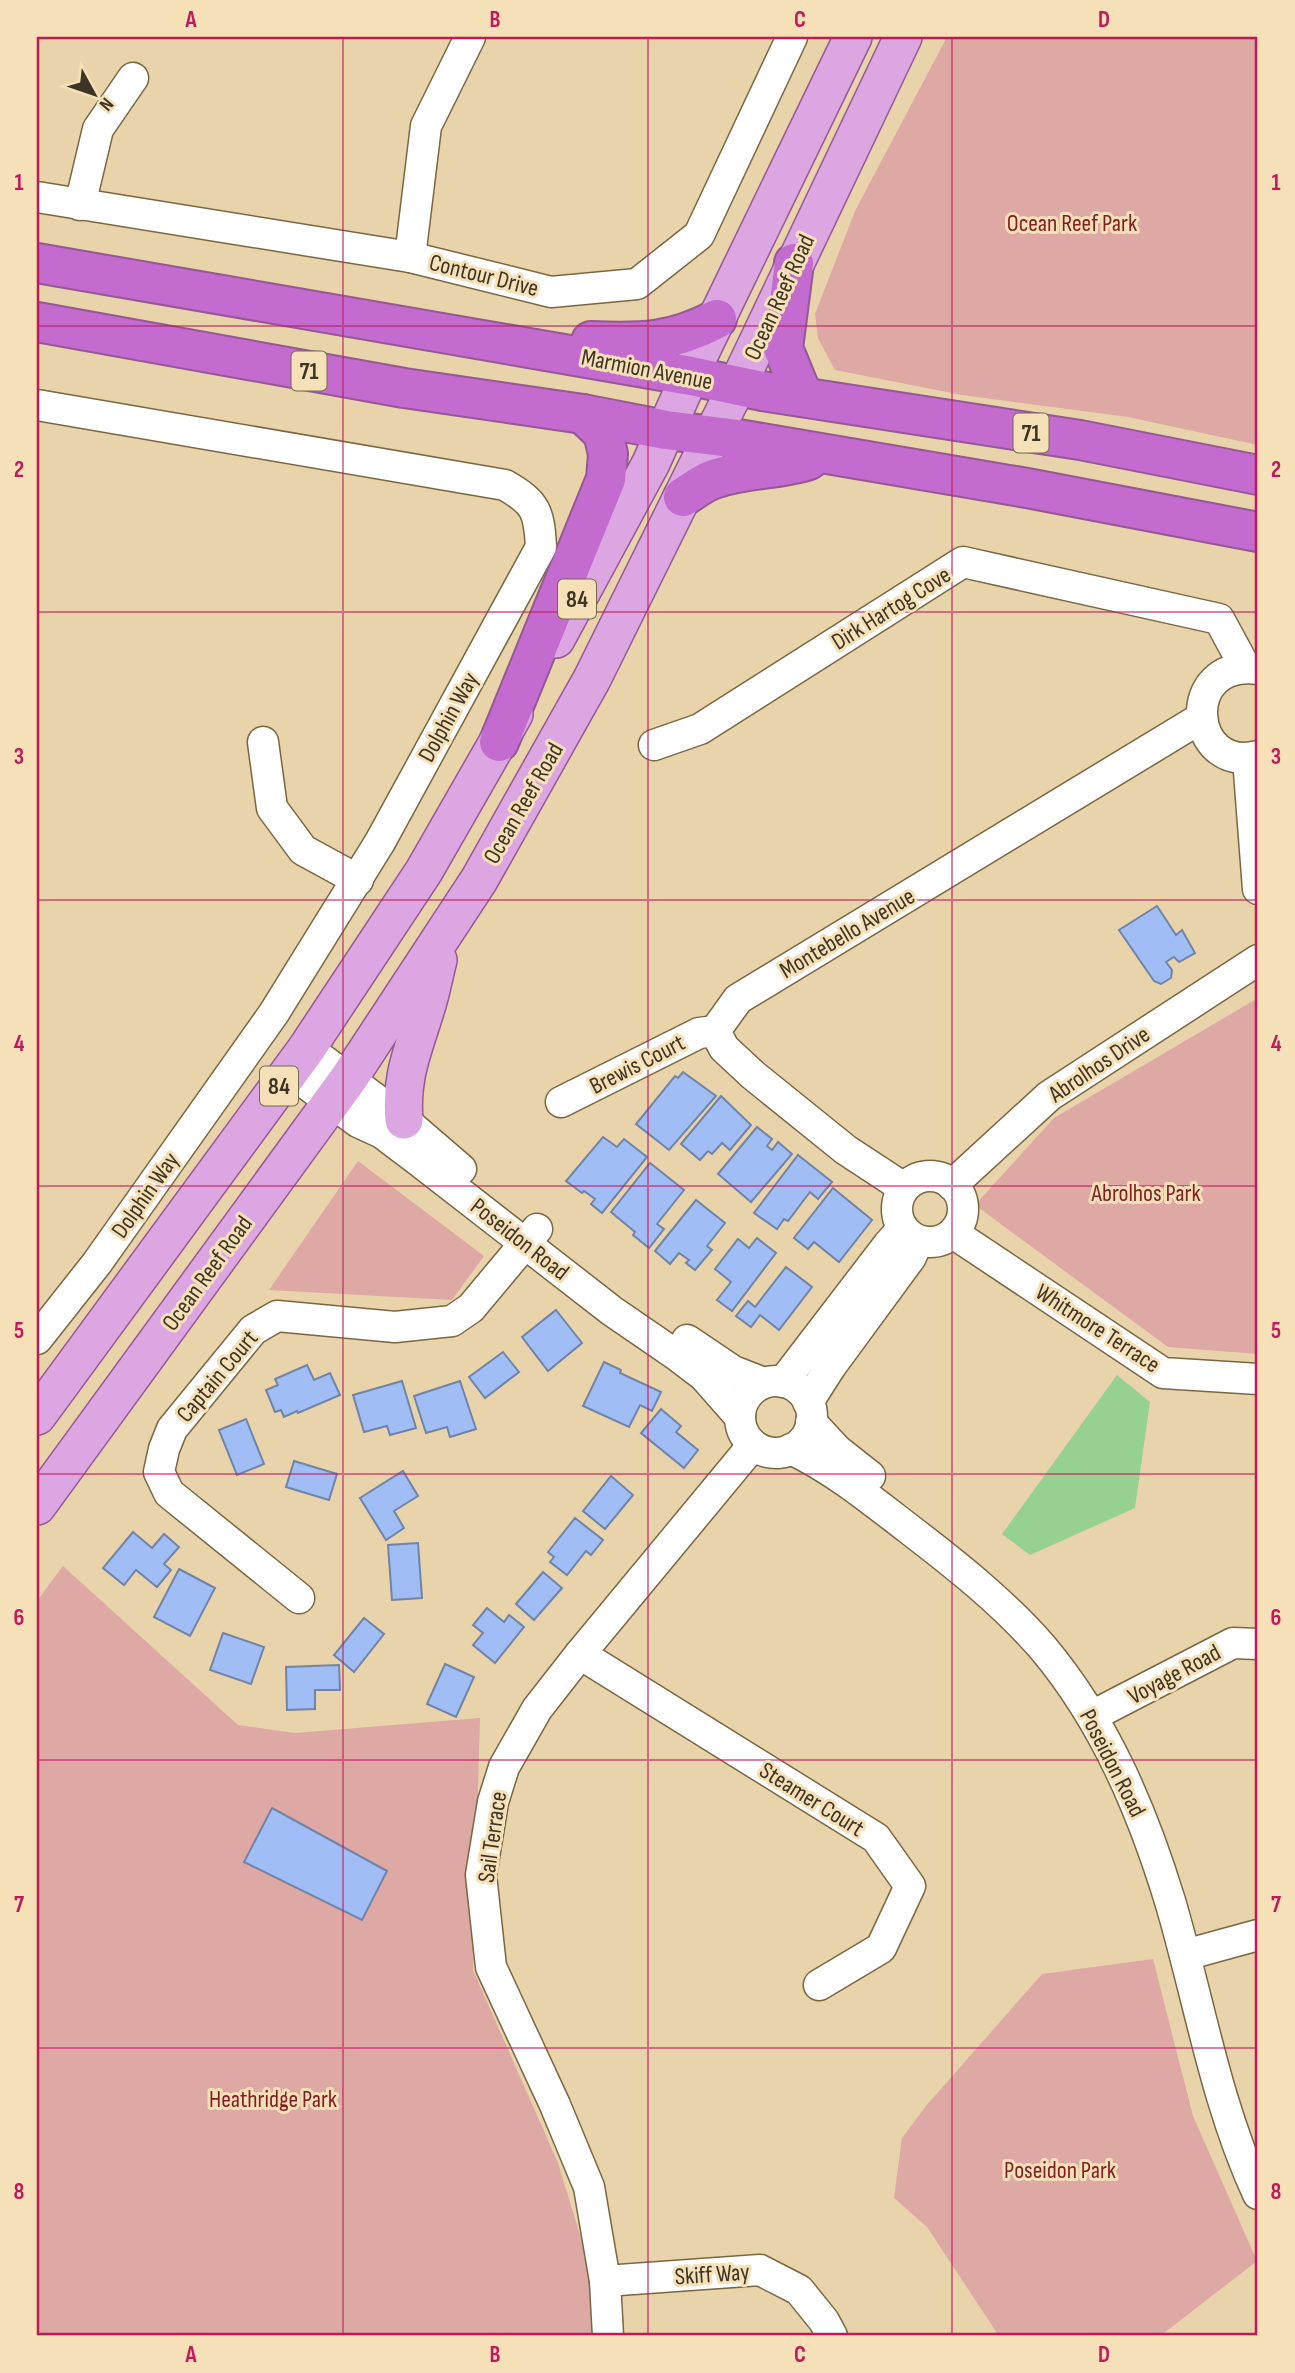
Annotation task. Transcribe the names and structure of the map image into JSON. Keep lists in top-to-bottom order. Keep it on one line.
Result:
{"streets":{"highway":["Marmion Avenue","71"],"main road":["Ocean Reef Road","84"],"street":["Contour Drive","Dirk Hartog Cove","Dolphin Way","Montebello Avenue","Brewis Court","Abrolhos Drive","Poseidon Road","Whitmore Terrace","Captain Court","Voyage Road","Steamer Court","Sail Terrace","Skiff Way"]},"crossings":[["Ocean Reef Road","Marmion Avenue"],["Ocean Reef Road","71"],["Ocean Reef Road","Poseidon Road"],["Montebello Avenue","Brewis Court"],["Abrolhos Drive","Whitmore Terrace"],["Poseidon Road","Captain Court"],["Poseidon Road","Voyage Road"],["Poseidon Road","Sail Terrace"],["Steamer Court","Sail Terrace"],["Sail Terrace","Skiff Way"]],"parks":["Ocean Reef Park","Abrolhos Park","Heathridge Park","Poseidon Park"],"north":"bottom right","grid":{"columns":["A","B","C","D"],"rows":["1","2","3","4","5","6","7","8"]}}
